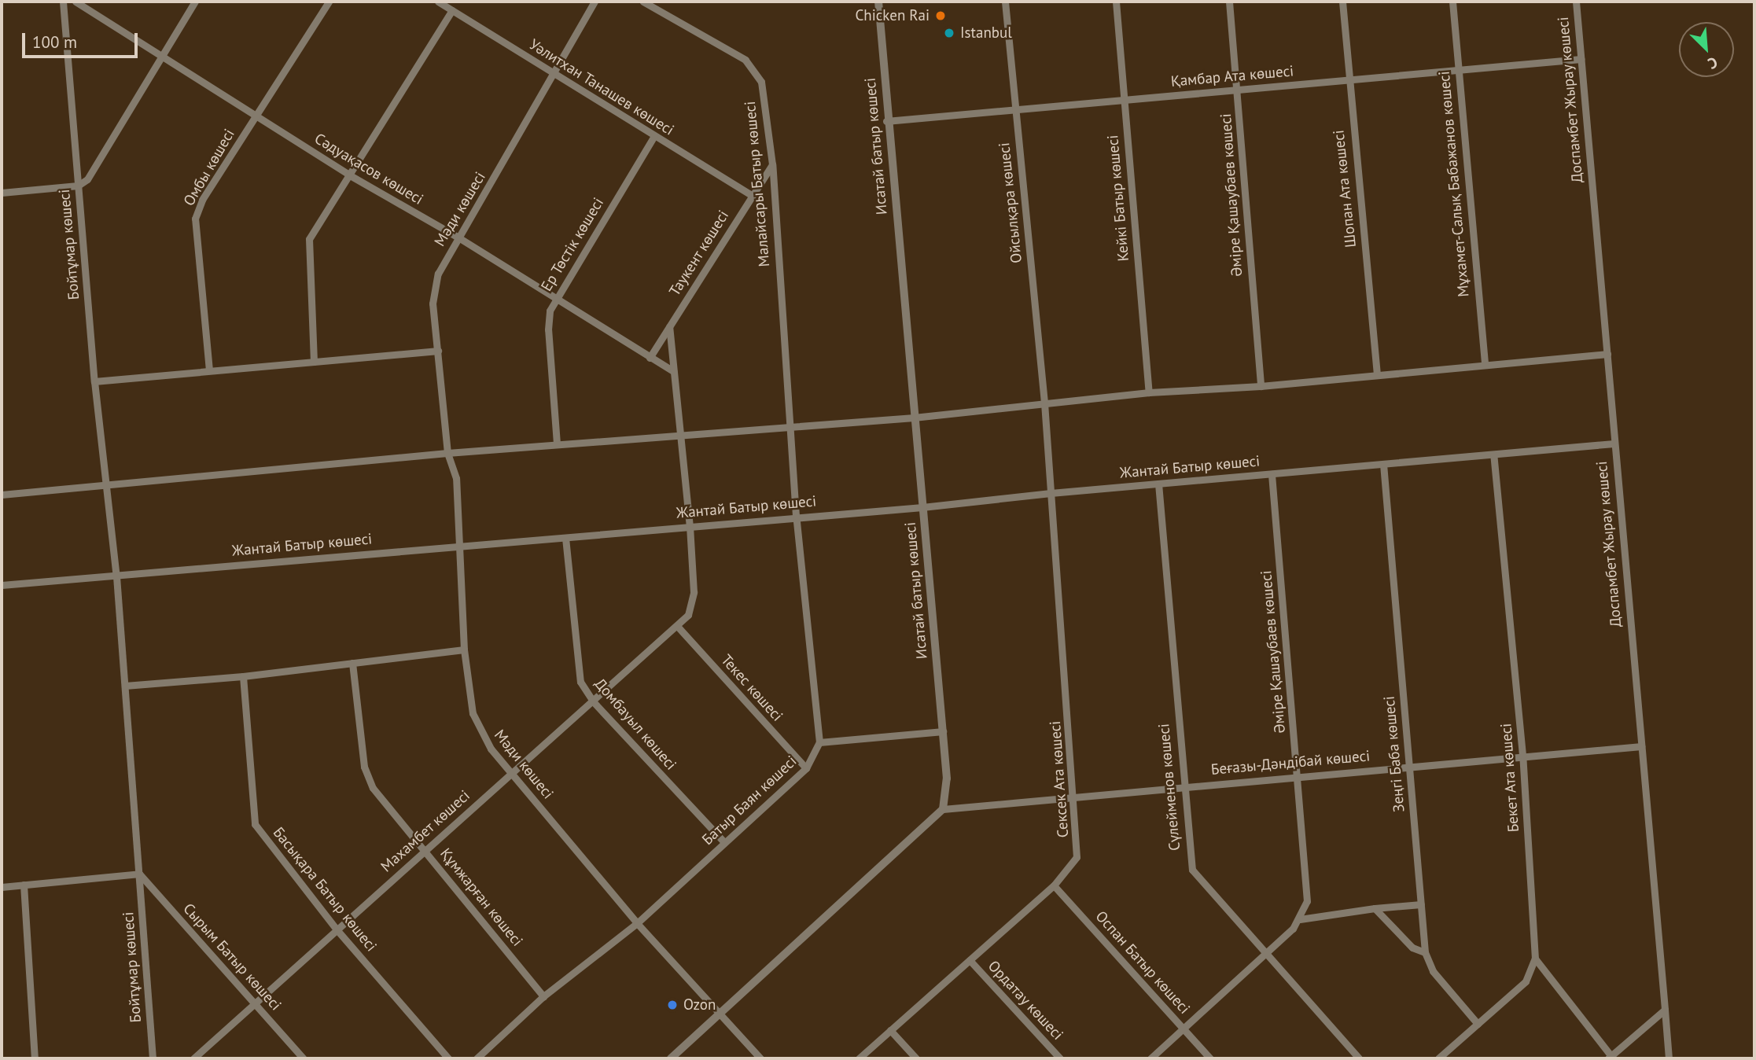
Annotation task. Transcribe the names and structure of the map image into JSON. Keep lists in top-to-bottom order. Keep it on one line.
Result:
{"streets":{"street":["Қамбар Ата көшесі","Уәлитхан Танашев көшесі","Доспамбет Жырау көшесі","Исатай батыр көшесі","Омбы көшесі","Сәдуақасов көшесі","Малайсары Батыр көшесі","Мұхамет-Салық Бабажанов көшесі","Шопан Ата көшесі","Әміре Қашаубаев көшесі","Кейкі Батыр көшесі","Ойсылқара көшесі","Мәди көшесі","Бойтұмар көшесі","Ер Төстік көшесі","Таукент көшесі","Жантай Батыр көшесі","Текес көшесі","Домбауыл көшесі","Зеңгі Баба көшесі","Беғазы-Дәндібай көшесі","Бекет Ата көшесі","Сексек Ата көшесі","Сүлейменов көшесі","Батыр Баян көшесі","Махамбет көшесі","Басықара Батыр көшесі","Құмжарған көшесі","Сырым Батыр көшесі","Оспан Батыр көшесі","Ордатау көшесі"]},"crossings":[["Қамбар Ата көшесі","Доспамбет Жырау көшесі"],["Қамбар Ата көшесі","Исатай батыр көшесі"],["Қамбар Ата көшесі","Мұхамет-Салық Бабажанов көшесі"],["Қамбар Ата көшесі","Шопан Ата көшесі"],["Қамбар Ата көшесі","Әміре Қашаубаев көшесі"],["Қамбар Ата көшесі","Кейкі Батыр көшесі"],["Қамбар Ата көшесі","Ойсылқара көшесі"],["Уәлитхан Танашев көшесі","Мәди көшесі"],["Уәлитхан Танашев көшесі","Ер Төстік көшесі"],["Уәлитхан Танашев көшесі","Таукент көшесі"],["Доспамбет Жырау көшесі","Жантай Батыр көшесі"],["Доспамбет Жырау көшесі","Беғазы-Дәндібай көшесі"],["Исатай батыр көшесі","Жантай Батыр көшесі"],["Исатай батыр көшесі","Беғазы-Дәндібай көшесі"],["Омбы көшесі","Сәдуақасов көшесі"],["Сәдуақасов көшесі","Мәди көшесі"],["Сәдуақасов көшесі","Ер Төстік көшесі"],["Сәдуақасов көшесі","Таукент көшесі"],["Сәдуақасов көшесі","Махамбет көшесі"],["Малайсары Батыр көшесі","Таукент көшесі"],["Әміре Қашаубаев көшесі","Жантай Батыр көшесі"],["Әміре Қашаубаев көшесі","Беғазы-Дәндібай көшесі"],["Ойсылқара көшесі","Сексек Ата көшесі"],["Мәди көшесі","Жантай Батыр көшесі"],["Мәди көшесі","Батыр Баян көшесі"],["Мәди көшесі","Махамбет көшесі"],["Бойтұмар көшесі","Жантай Батыр көшесі"],["Бойтұмар көшесі","Сырым Батыр көшесі"],["Таукент көшесі","Махамбет көшесі"],["Жантай Батыр көшесі","Домбауыл көшесі"],["Жантай Батыр көшесі","Зеңгі Баба көшесі"],["Жантай Батыр көшесі","Бекет Ата көшесі"],["Жантай Батыр көшесі","Сексек Ата көшесі"],["Жантай Батыр көшесі","Сүлейменов көшесі"],["Жантай Батыр көшесі","Махамбет көшесі"],["Текес көшесі","Батыр Баян көшесі"],["Текес көшесі","Махамбет көшесі"],["Домбауыл көшесі","Батыр Баян көшесі"],["Домбауыл көшесі","Махамбет көшесі"],["Зеңгі Баба көшесі","Беғазы-Дәндібай көшесі"],["Зеңгі Баба көшесі","Бекет Ата көшесі"],["Беғазы-Дәндібай көшесі","Бекет Ата көшесі"],["Беғазы-Дәндібай көшесі","Сексек Ата көшесі"],["Беғазы-Дәндібай көшесі","Сүлейменов көшесі"],["Сексек Ата көшесі","Оспан Батыр көшесі"],["Сексек Ата көшесі","Ордатау көшесі"],["Батыр Баян көшесі","Құмжарған көшесі"],["Махамбет көшесі","Басықара Батыр көшесі"],["Махамбет көшесі","Құмжарған көшесі"],["Махамбет көшесі","Сырым Батыр көшесі"]],"places":["Chicken Rai","Istanbul","Ozon"],"scale_bar":"100 m","north":"bottom right"}
